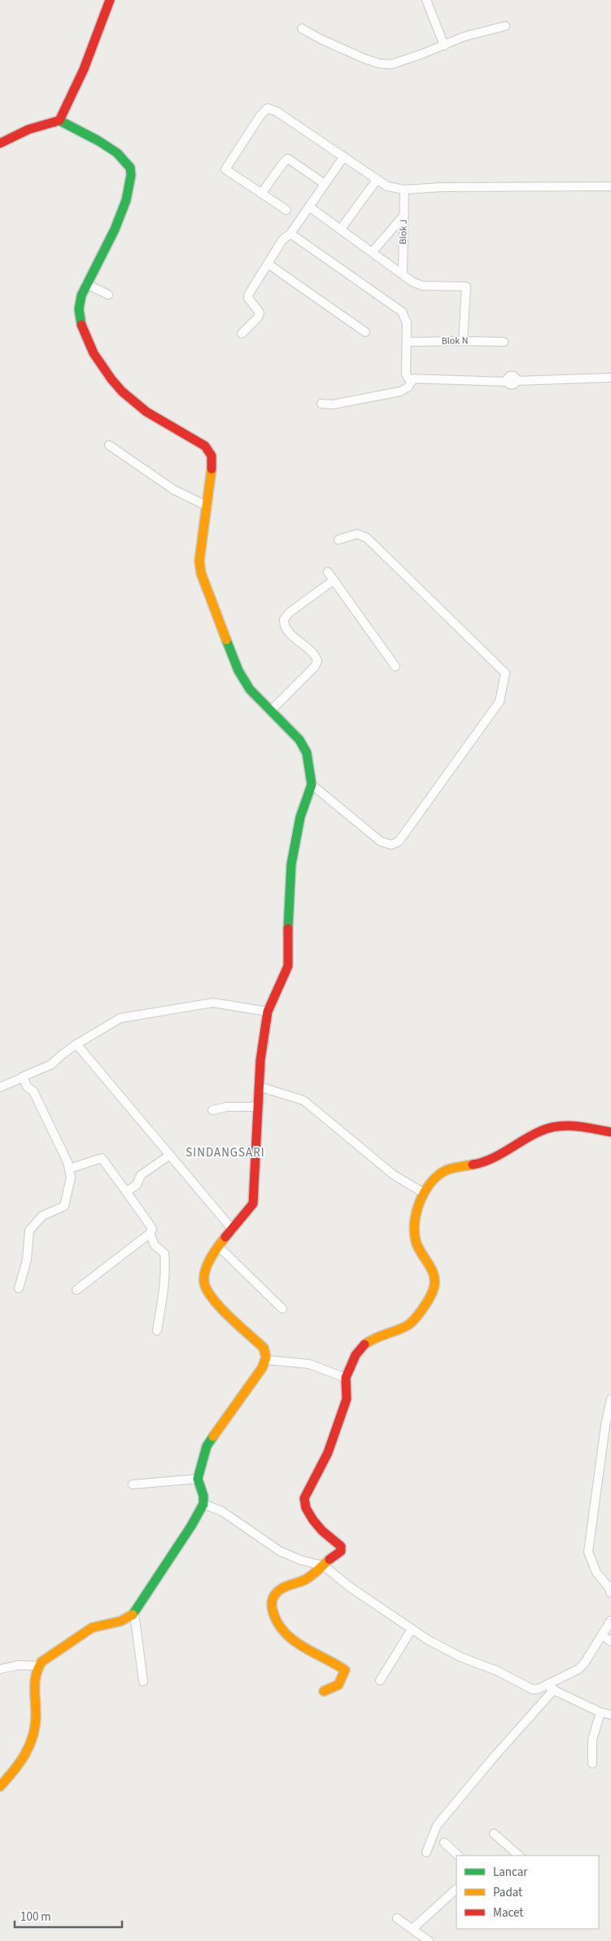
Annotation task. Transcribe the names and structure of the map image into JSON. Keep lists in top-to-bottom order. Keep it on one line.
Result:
{"streets":{"street":["Blok J","Blok N"]},"districts":["SINDANGSARI"],"legend":["Lancar","Padat","Macet"],"scale_bar":"100 m"}
